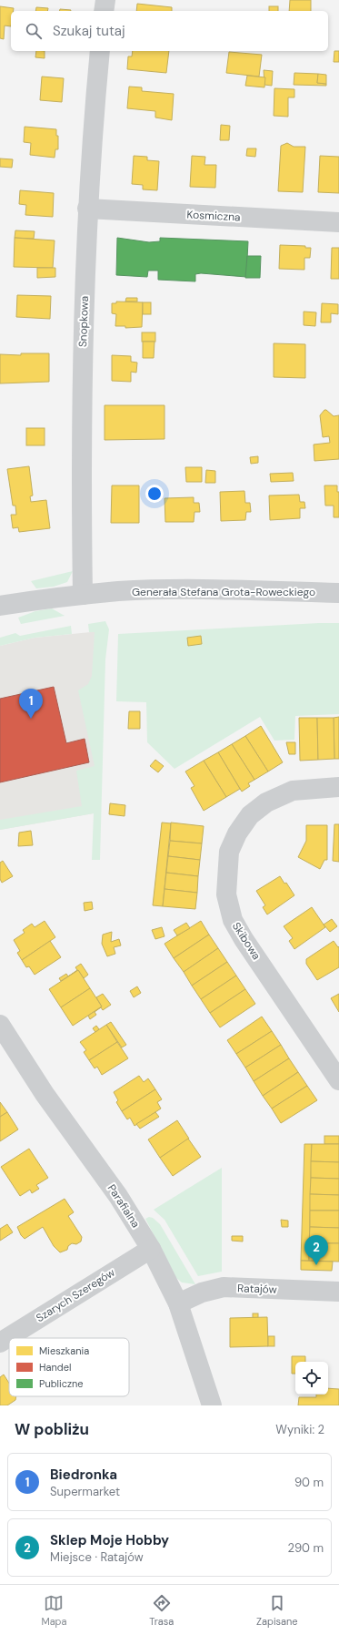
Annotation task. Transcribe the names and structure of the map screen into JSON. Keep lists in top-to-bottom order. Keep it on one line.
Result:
{"streets":{"street":["Kosmiczna","Snopkowa","Generała Stefana Grota-Roweckiego","Skibowa","Parafialna","Ratajów","Szarych Szeregów"]},"crossings":[["Kosmiczna","Snopkowa"],["Snopkowa","Generała Stefana Grota-Roweckiego"],["Parafialna","Ratajów"],["Parafialna","Szarych Szeregów"]],"legend":["Mieszkania","Handel","Publiczne"],"page":{"search":"Szukaj tutaj","pins":["1","2"],"heading":["W pobliżu","Wyniki: 2"],"list":[{"mark":"1","name":"Biedronka","note":"Supermarket","value":"90 m"},{"mark":"2","name":"Sklep Moje Hobby","note":"Miejsce · Ratajów","value":"290 m"}],"nav":["Mapa","Trasa","Zapisane"]}}
